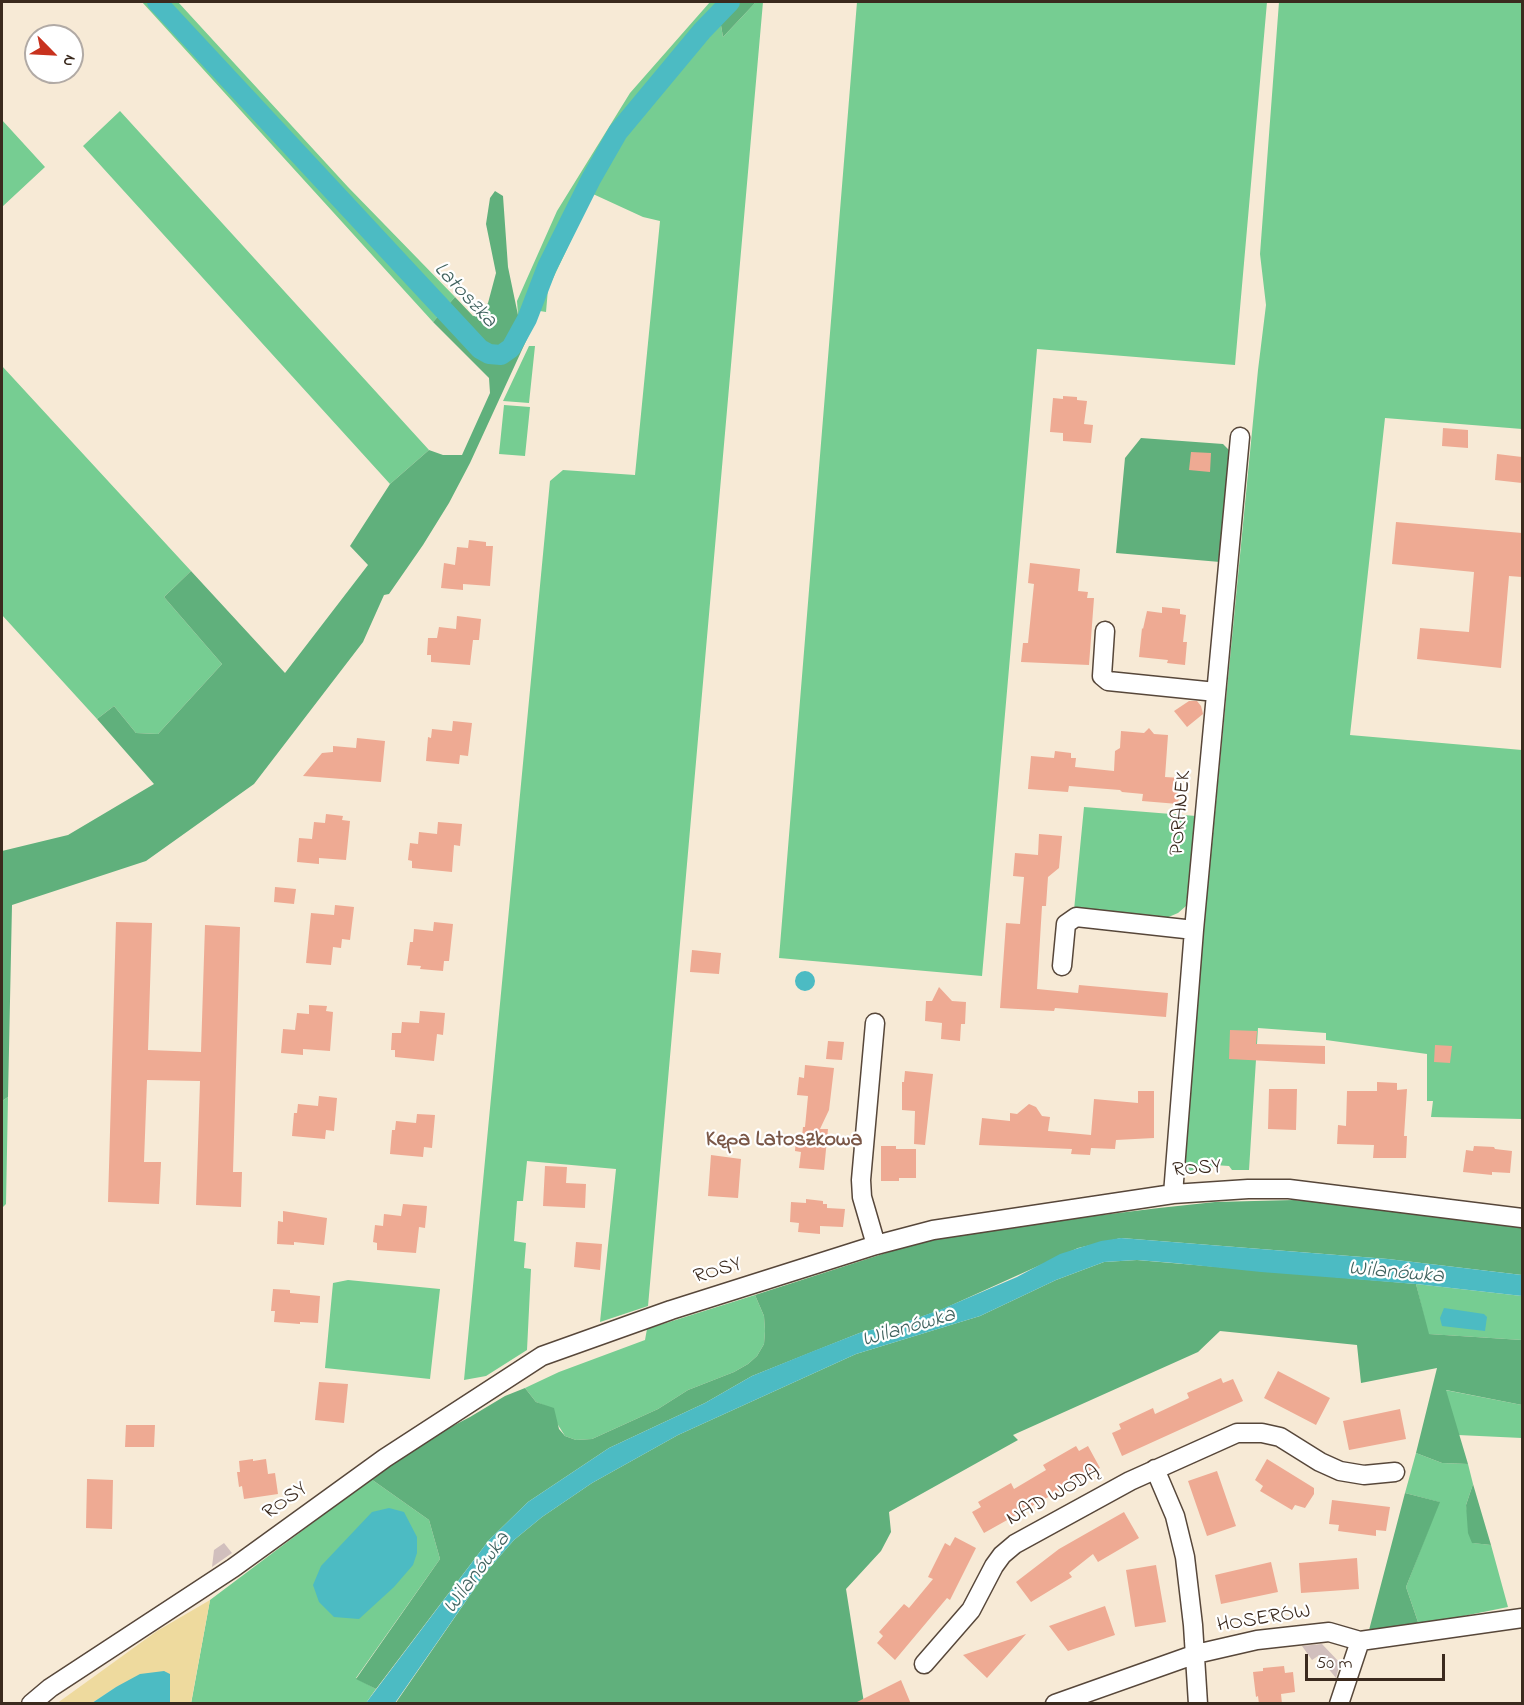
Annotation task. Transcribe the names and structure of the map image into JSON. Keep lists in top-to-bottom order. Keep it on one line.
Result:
{"streets":{"street":["PORANEK","ROSY","NAD WODĄ","HOSERÓW"]},"crossings":[["PORANEK","ROSY"]],"districts":["Kępa Latoszkowa"],"water":["Latoszka","Wilanówka"],"scale_bar":"50 m","north":"bottom right"}
